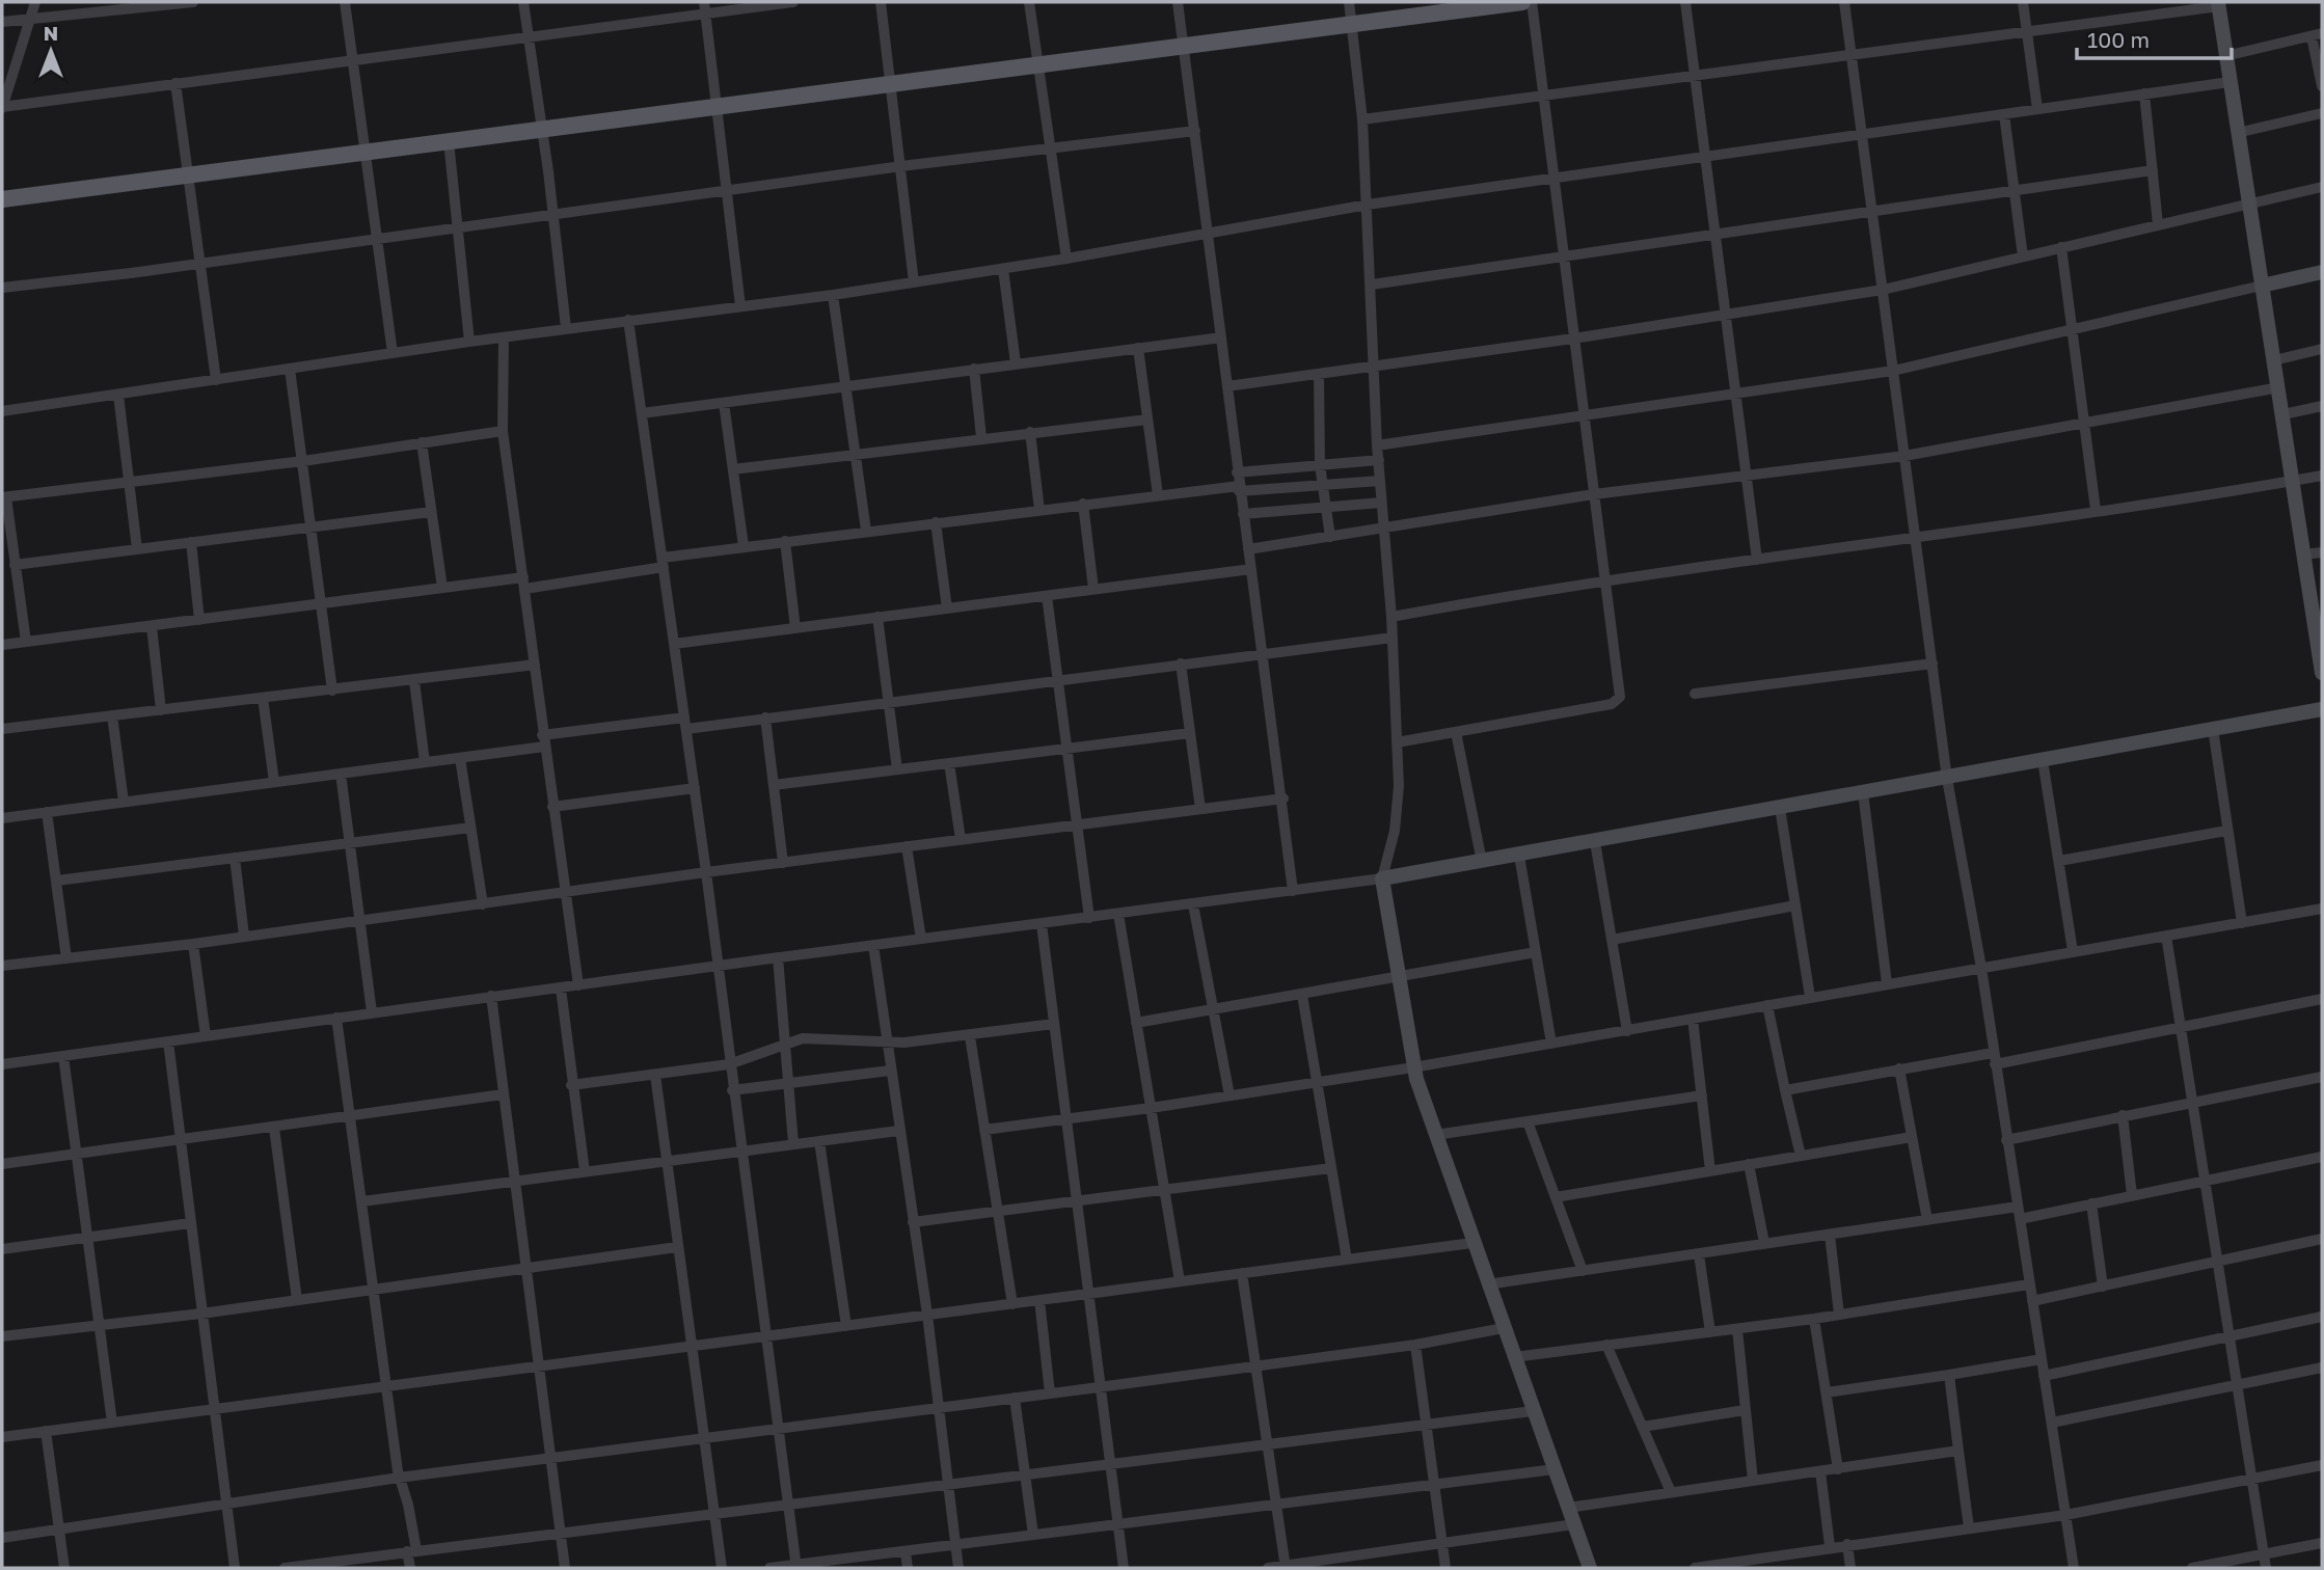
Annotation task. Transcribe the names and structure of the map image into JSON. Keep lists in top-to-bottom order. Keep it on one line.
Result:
{"scale_bar":"100 m","north":"top"}
